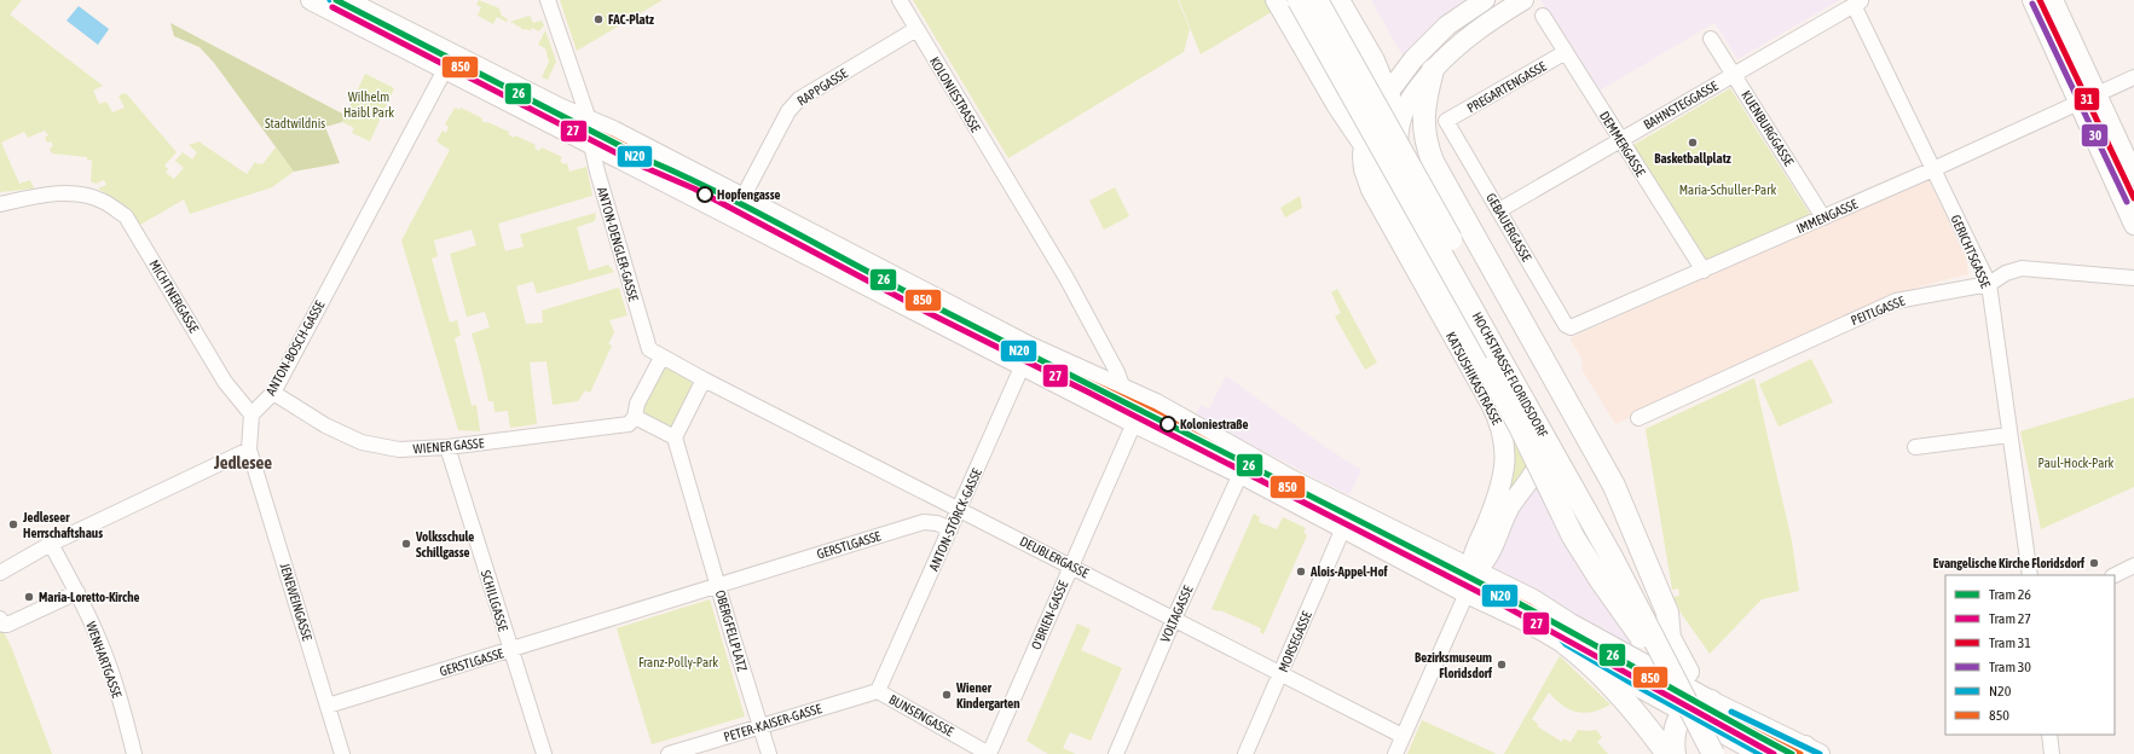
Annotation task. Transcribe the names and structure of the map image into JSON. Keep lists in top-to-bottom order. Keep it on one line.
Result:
{"streets":{"highway":["HOCHSTRASSE FLORIDSDORF"],"main road":["KATSUSHIKASTRASSE"],"street":["RAPPGASSE","PREGARTENGASSE","KOLONIESTRASSE","BAHNSTEGGASSE","KUENBURGGASSE","DEMMERGASSE","IMMENGASSE","GEBAUERGASSE","ANTON-DENGLER-GASSE","GERICHTSGASSE","MICHTNERGASSE","PEITLGASSE","ANTON-BOSCH-GASSE","WIENER GASSE","ANTON-STÖRCK-GASSE","GERSTLGASSE","DEUBLERGASSE","SCHILLGASSE","JENEWEINGASSE","VOLTAGASSE","O'BRIEN-GASSE","OBERGFELLPLATZ","MORSEGASSE","WENHARTGASSE","BUNSENGASSE","PETER-KAISER-GASSE"]},"crossings":[["RAPPGASSE","KOLONIESTRASSE"],["PREGARTENGASSE","DEMMERGASSE"],["PREGARTENGASSE","GEBAUERGASSE"],["BAHNSTEGGASSE","KUENBURGGASSE"],["BAHNSTEGGASSE","DEMMERGASSE"],["BAHNSTEGGASSE","GEBAUERGASSE"],["BAHNSTEGGASSE","GERICHTSGASSE"],["KUENBURGGASSE","IMMENGASSE"],["DEMMERGASSE","IMMENGASSE"],["IMMENGASSE","GEBAUERGASSE"],["IMMENGASSE","GERICHTSGASSE"],["ANTON-DENGLER-GASSE","DEUBLERGASSE"],["GERICHTSGASSE","PEITLGASSE"],["MICHTNERGASSE","ANTON-BOSCH-GASSE"],["ANTON-BOSCH-GASSE","WIENER GASSE"],["WIENER GASSE","SCHILLGASSE"],["ANTON-STÖRCK-GASSE","GERSTLGASSE"],["ANTON-STÖRCK-GASSE","DEUBLERGASSE"],["ANTON-STÖRCK-GASSE","BUNSENGASSE"],["ANTON-STÖRCK-GASSE","PETER-KAISER-GASSE"],["GERSTLGASSE","SCHILLGASSE"],["GERSTLGASSE","JENEWEINGASSE"],["GERSTLGASSE","OBERGFELLPLATZ"],["DEUBLERGASSE","VOLTAGASSE"],["DEUBLERGASSE","O'BRIEN-GASSE"],["DEUBLERGASSE","MORSEGASSE"],["O'BRIEN-GASSE","BUNSENGASSE"],["OBERGFELLPLATZ","PETER-KAISER-GASSE"],["BUNSENGASSE","PETER-KAISER-GASSE"]],"districts":["Jedlesee"],"parks":["Wilhelm Haibl Park","Stadtwildnis","Maria-Schuller-Park","Paul-Hock-Park","Franz-Polly-Park"],"places":["FAC-Platz","Basketballplatz","Hopfengasse","Koloniestraße","Jedleseer Herrschaftshaus","Volksschule Schillgasse","Evangelische Kirche Floridsdorf","Alois-Appel-Hof","Maria-Loretto-Kirche","Bezirksmuseum Floridsdorf","Wiener Kindergarten"],"lines":["tram line 26","tram line 31","transit line N20","tram line 30","tram line 27","transit line 850"],"legend":["Tram 26","Tram 27","Tram 31","Tram 30","N20","850"]}
